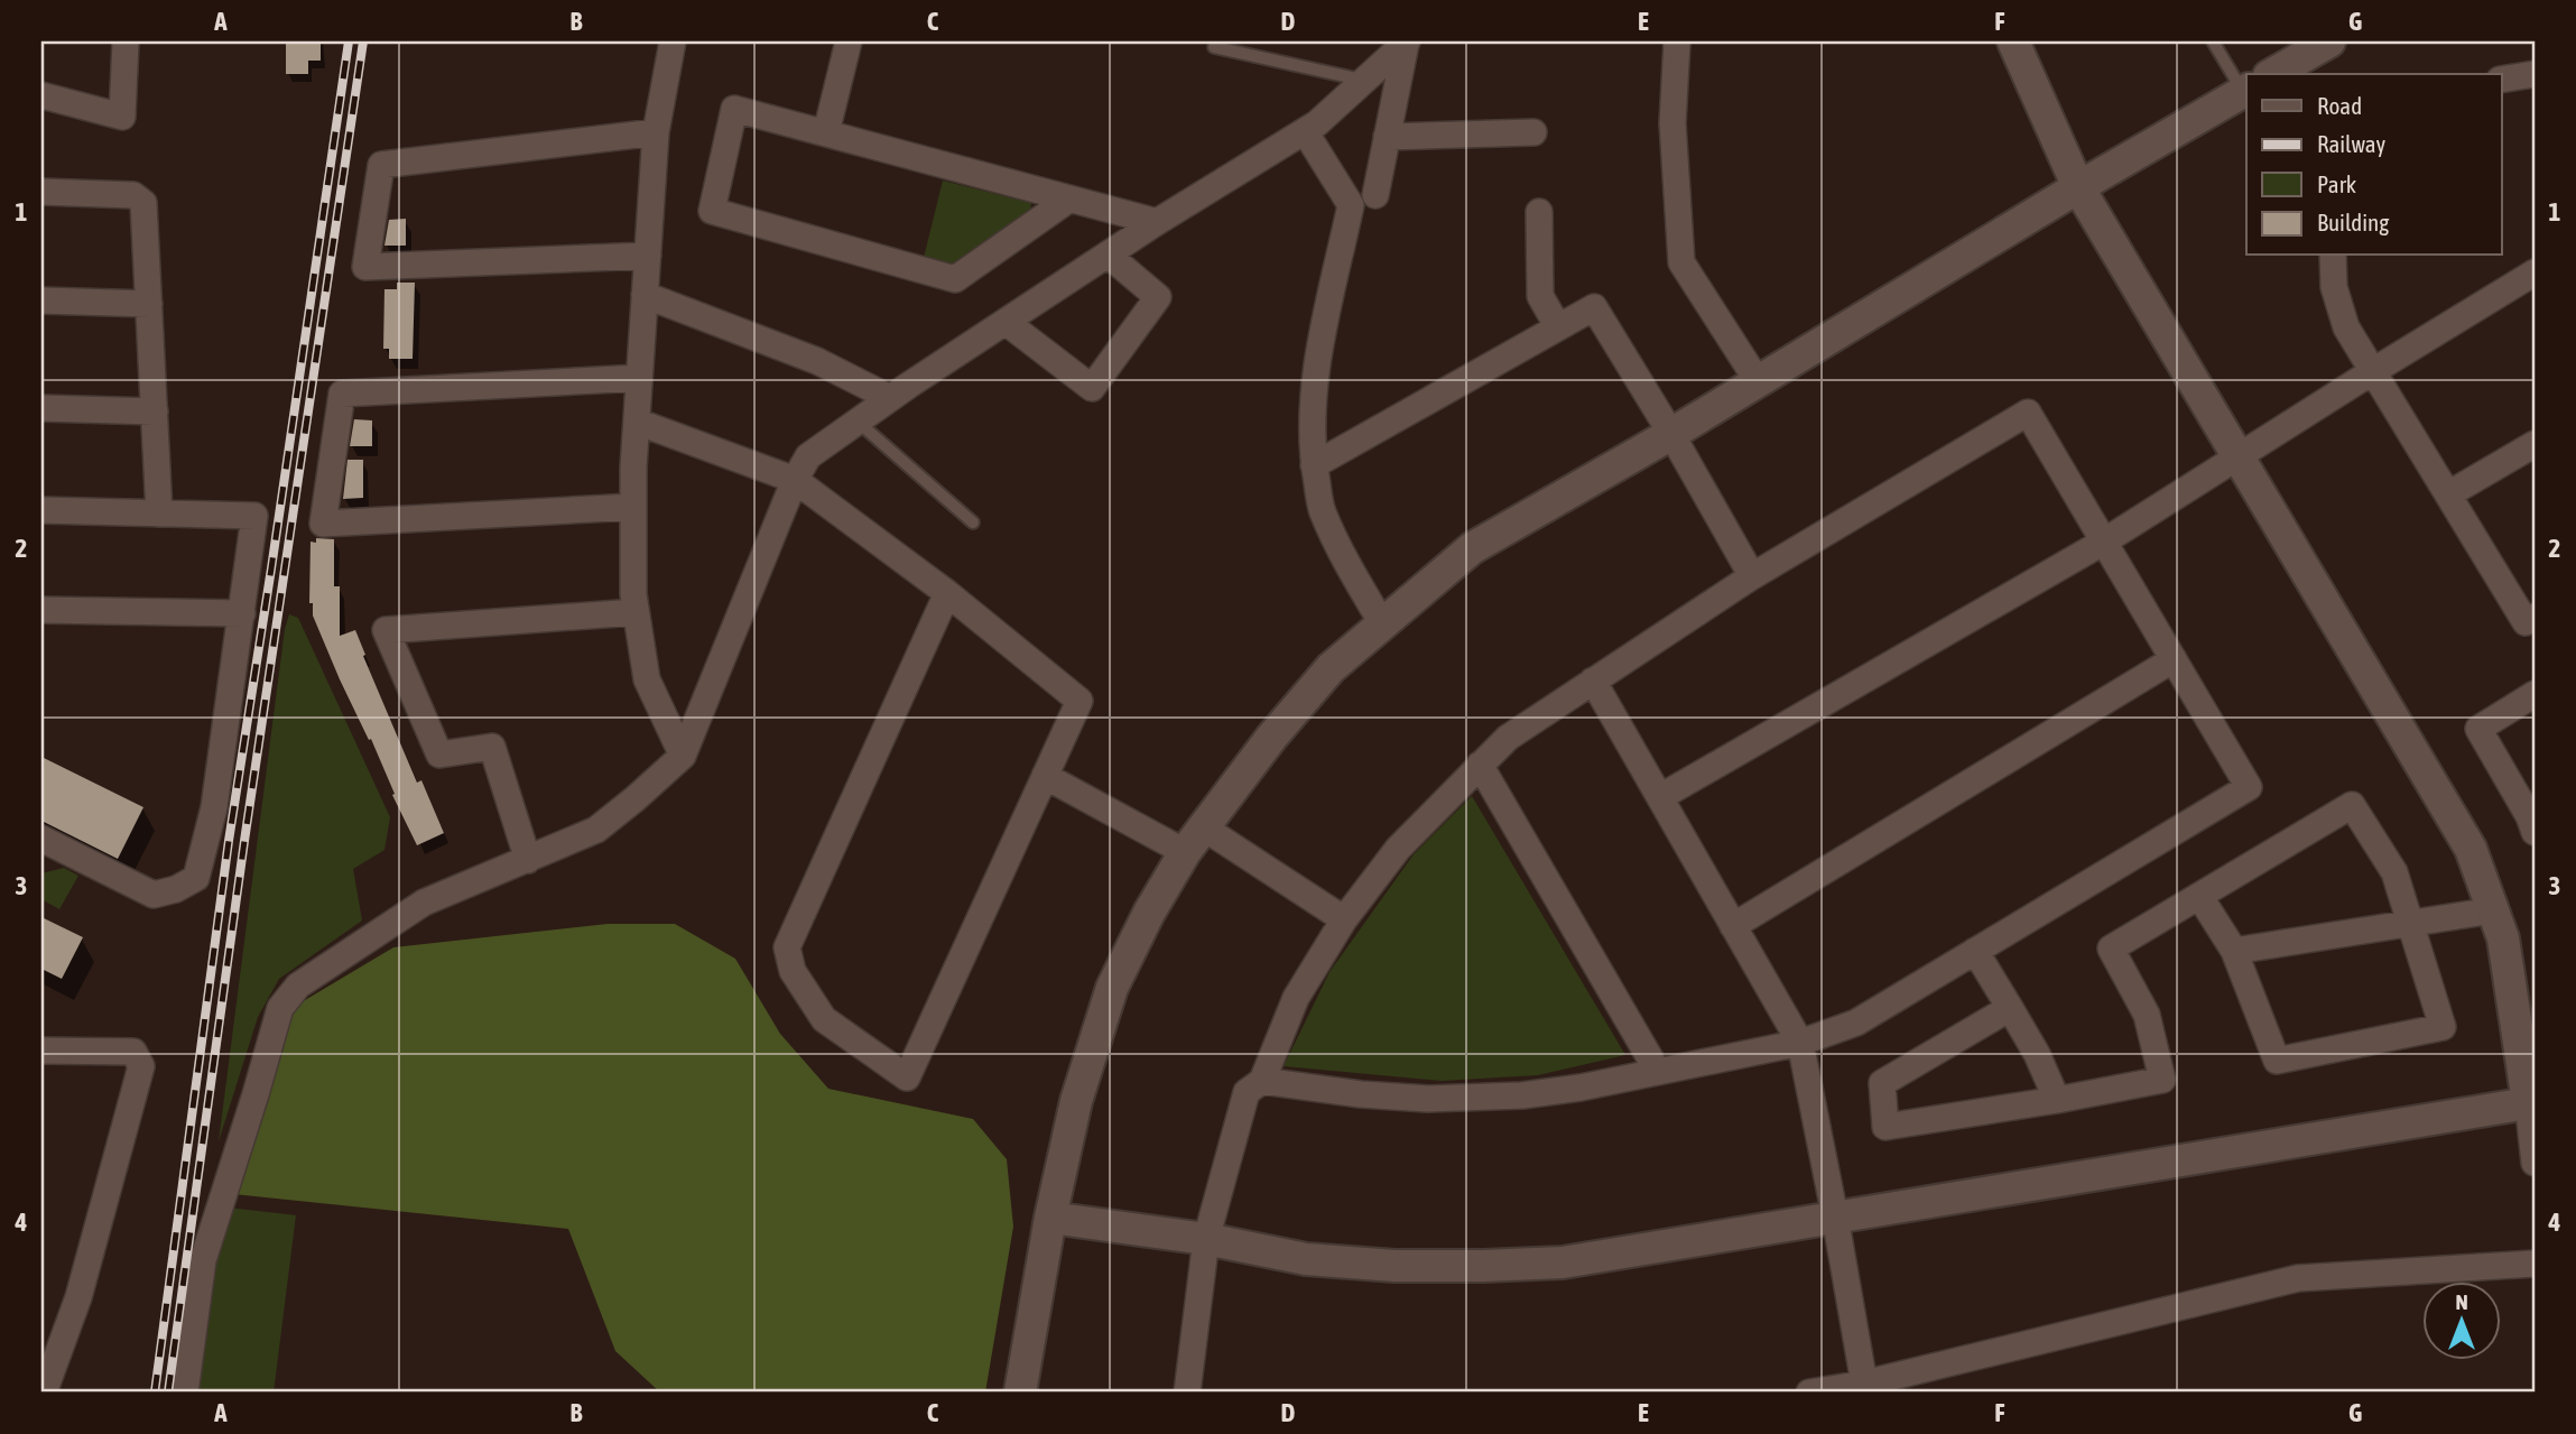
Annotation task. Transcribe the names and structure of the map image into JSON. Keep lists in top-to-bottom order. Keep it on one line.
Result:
{"legend":["Road","Railway","Park","Building"],"north":"top","grid":{"columns":["A","B","C","D","E","F","G"],"rows":["1","2","3","4"]}}
